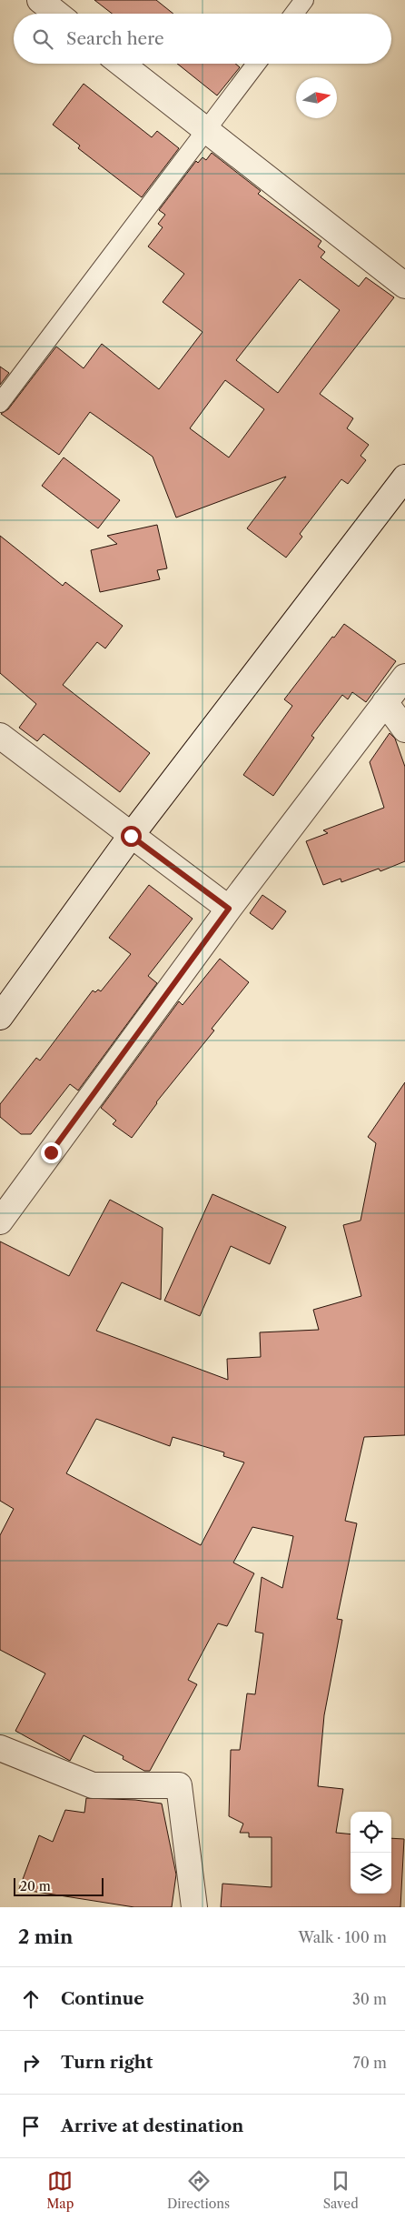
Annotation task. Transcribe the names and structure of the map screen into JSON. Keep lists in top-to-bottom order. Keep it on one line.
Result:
{"scale_bar":"20 m","north":"right","page":{"search":"Search here","scale":"20 m","heading":["2 min","Walk · 100 m"],"list":[["Continue","30 m"],["Turn right","70 m"],"Arrive at destination"],"nav":["Map","Directions","Saved"]}}
